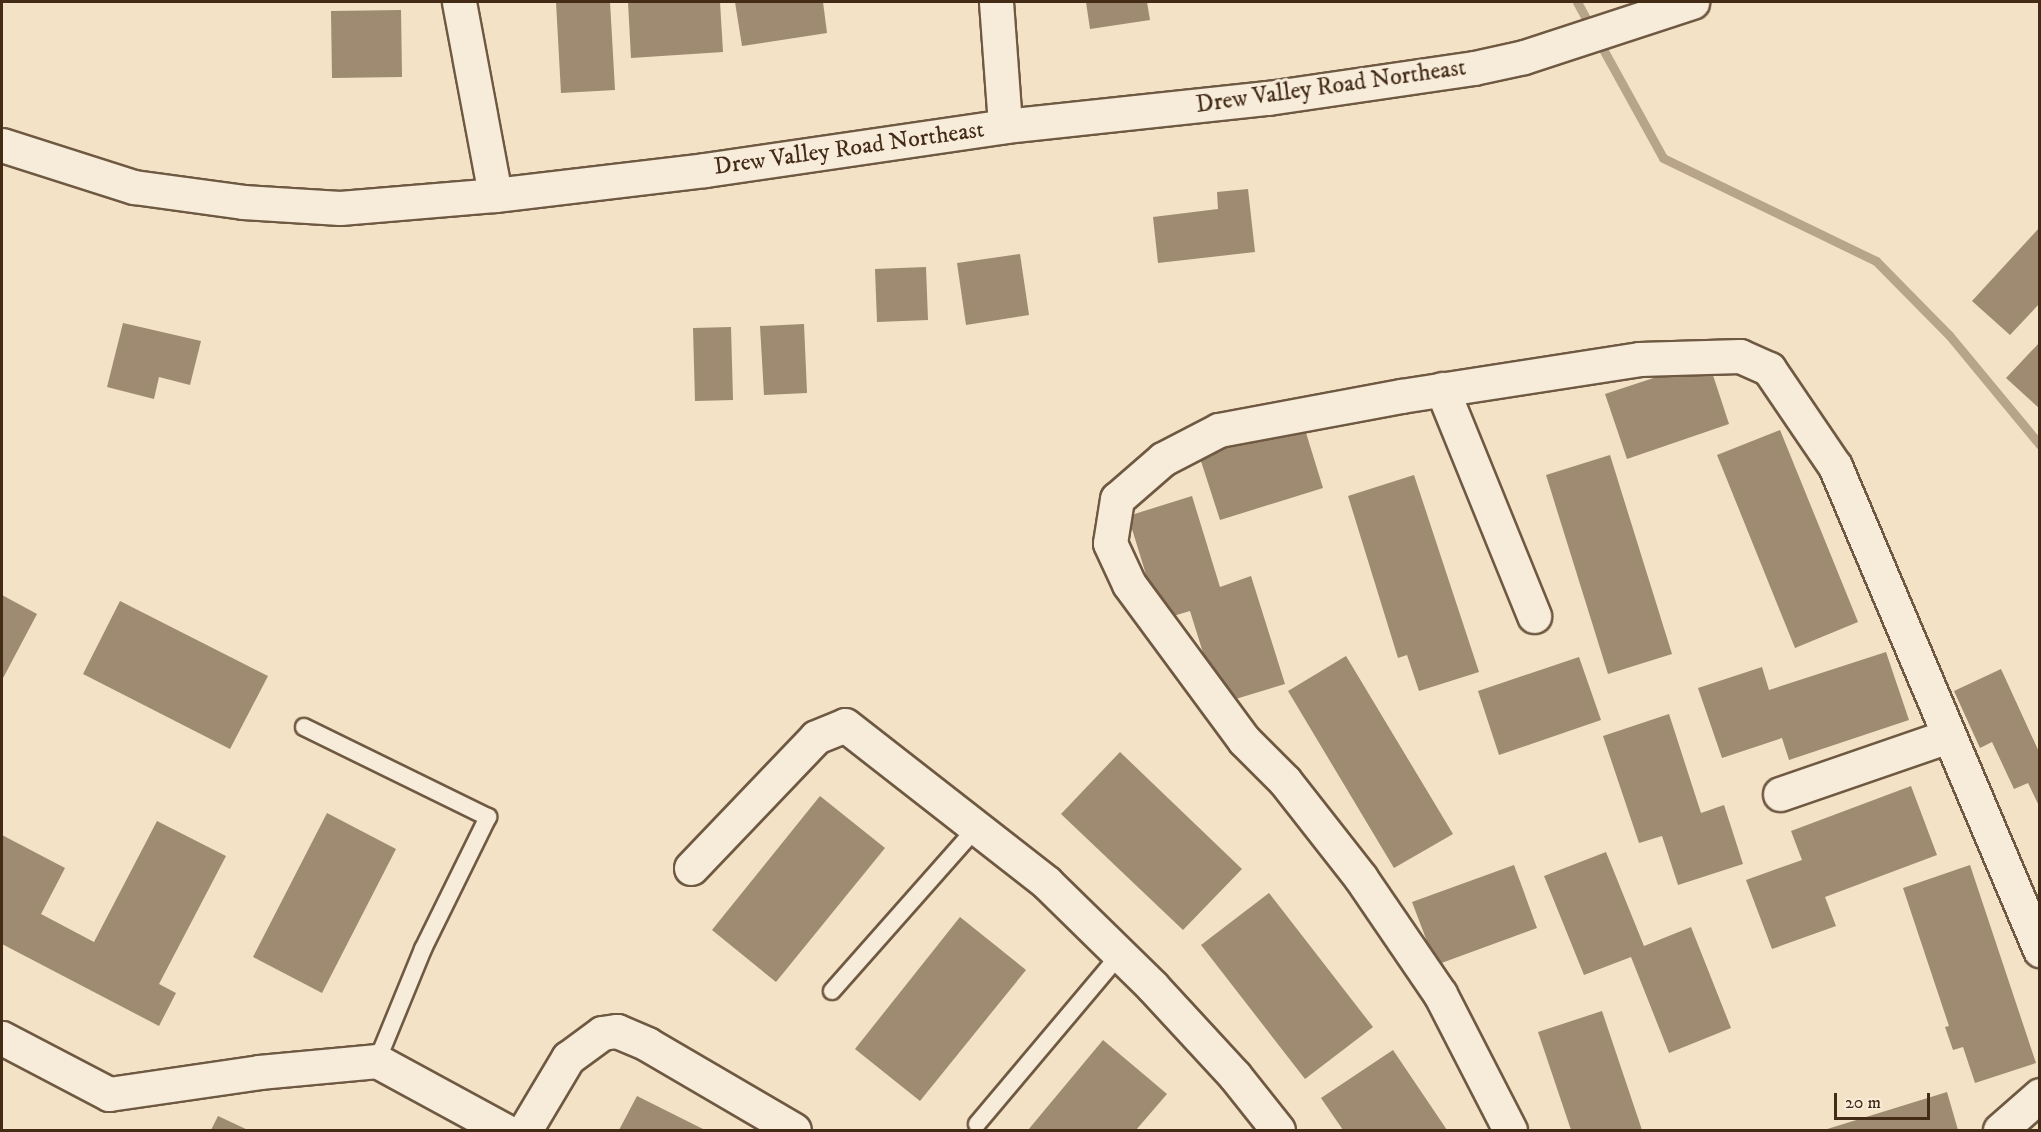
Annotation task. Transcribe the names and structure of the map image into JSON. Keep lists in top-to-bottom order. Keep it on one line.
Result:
{"streets":{"street":["Drew Valley Road Northeast"]},"scale_bar":"20 m"}
